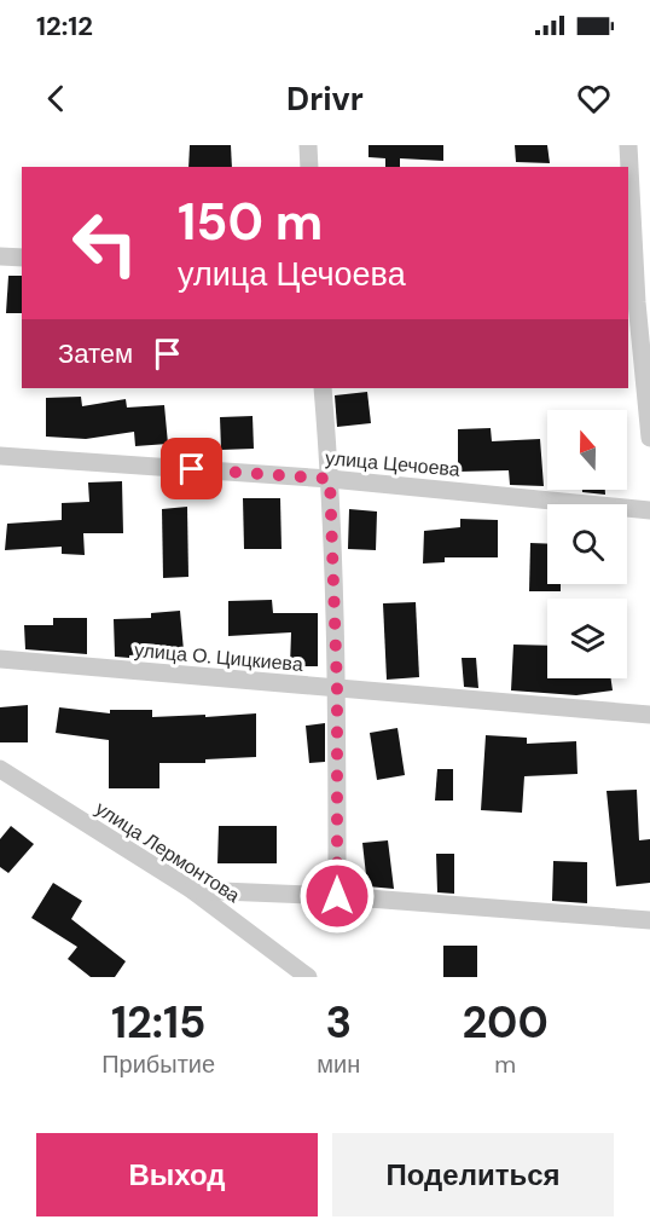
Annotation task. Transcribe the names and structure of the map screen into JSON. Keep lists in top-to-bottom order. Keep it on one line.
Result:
{"streets":{"street":["улица Цечоева","улица О. Цицкиева","улица Лермонтова"]},"north":"top","page":{"status":"12:12","header":"Drivr","turn":["150 m","улица Цечоева"],"then":"Затем","eta":["12:15","Прибытие","3","мин","200","m"],"buttons":["Выход","Поделиться"]}}
